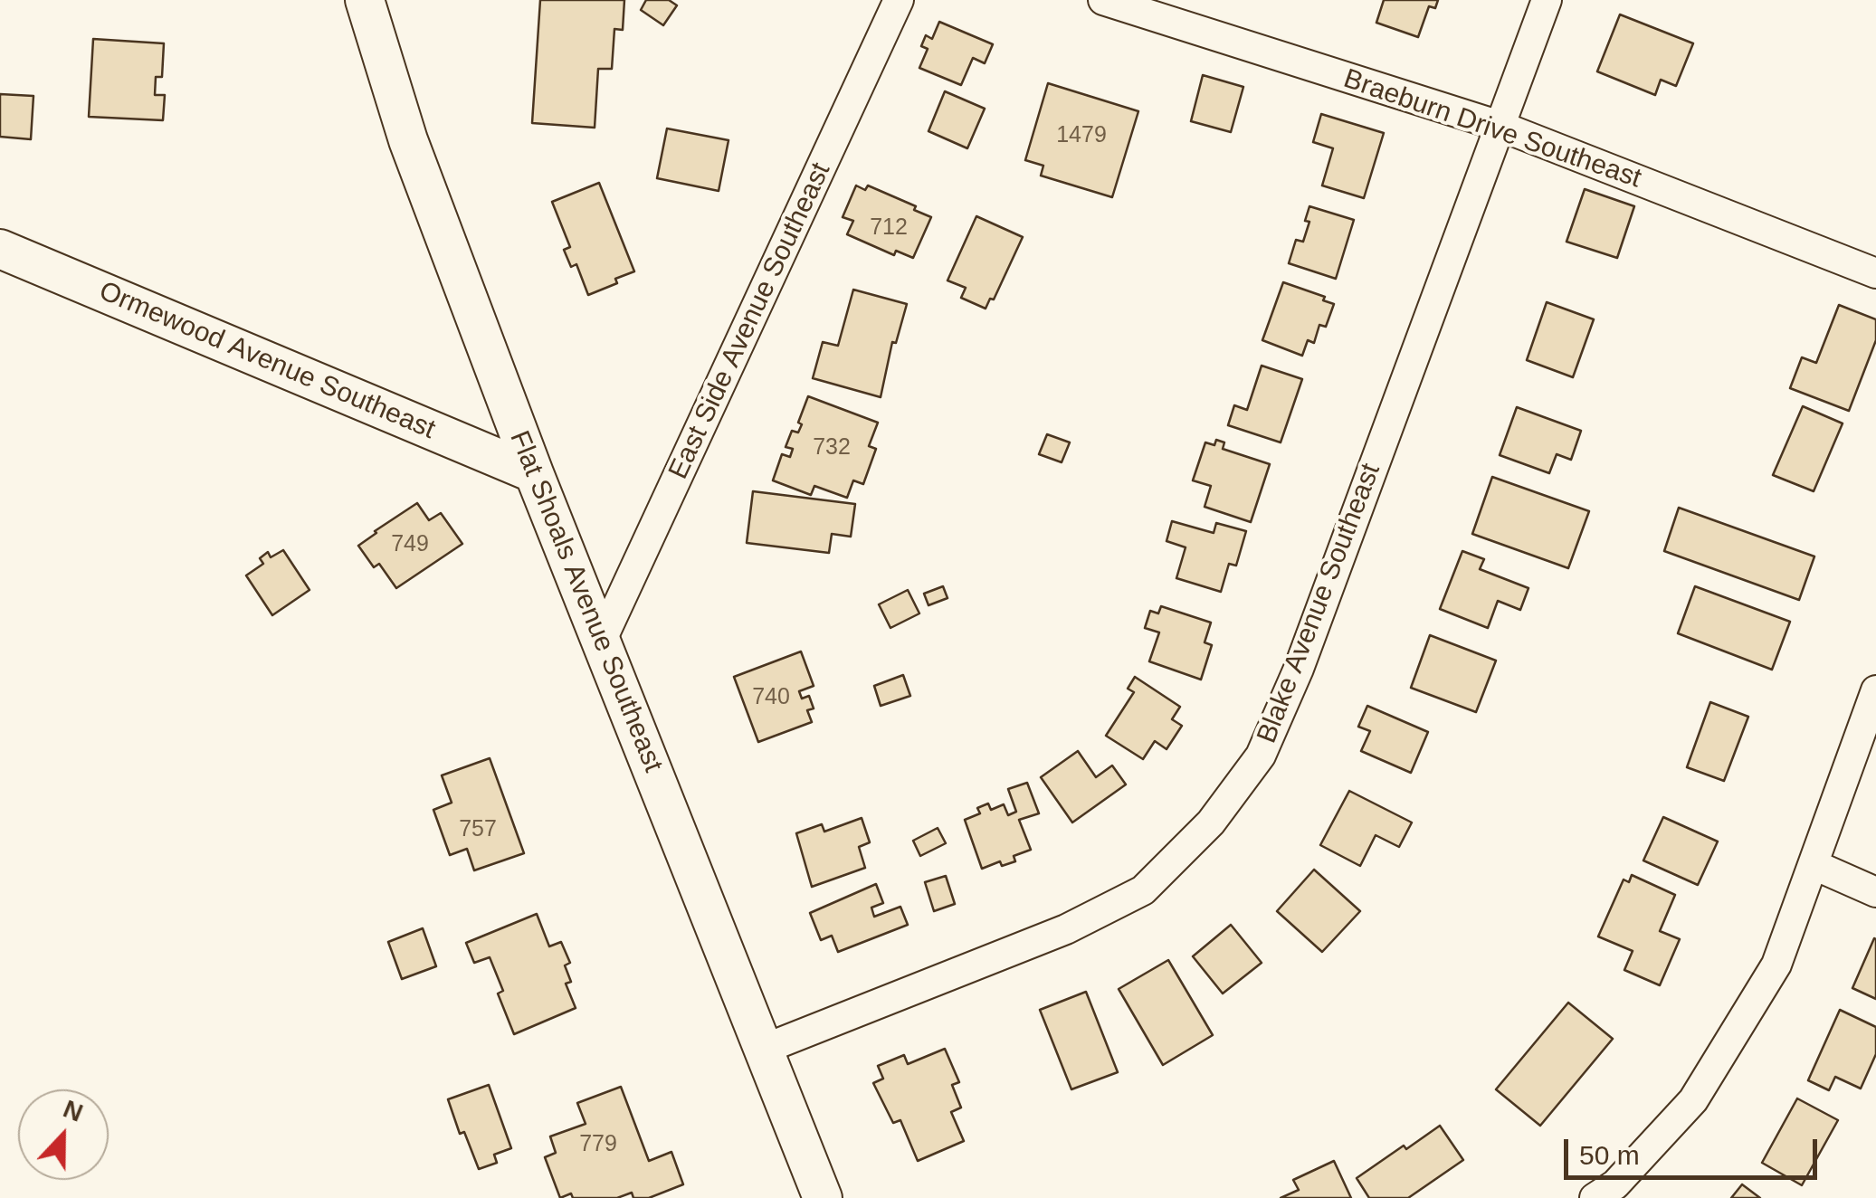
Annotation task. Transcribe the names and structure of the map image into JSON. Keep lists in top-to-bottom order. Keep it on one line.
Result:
{"streets":{"street":["Braeburn Drive Southeast","East Side Avenue Southeast","Ormewood Avenue Southeast","Flat Shoals Avenue Southeast","Blake Avenue Southeast"]},"crossings":[["Braeburn Drive Southeast","Blake Avenue Southeast"],["East Side Avenue Southeast","Flat Shoals Avenue Southeast"],["Ormewood Avenue Southeast","Flat Shoals Avenue Southeast"],["Flat Shoals Avenue Southeast","Blake Avenue Southeast"]],"house_numbers":["1479","712","732","749","740","757","779"],"scale_bar":"50 m","north":"top"}
